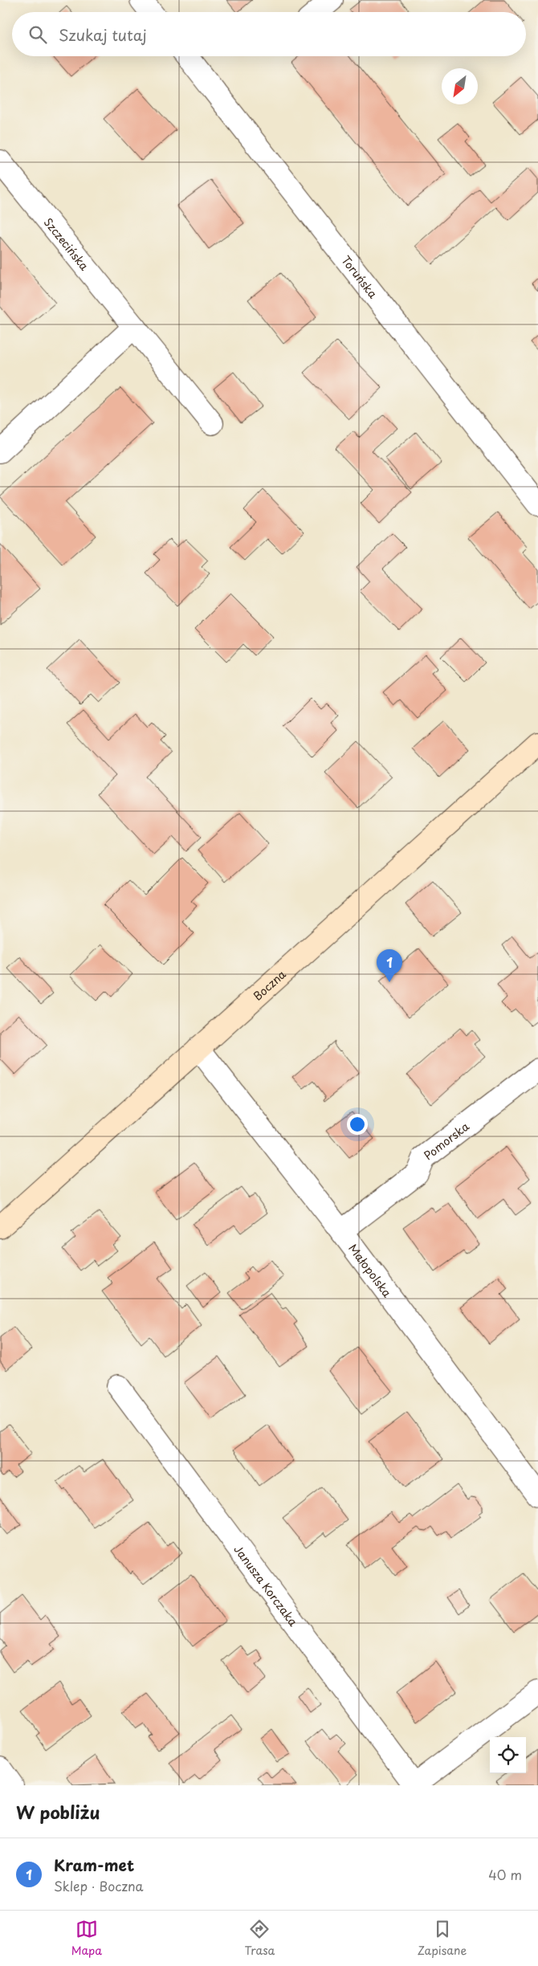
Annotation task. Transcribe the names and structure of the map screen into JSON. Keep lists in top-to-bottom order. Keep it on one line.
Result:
{"streets":{"street":["Szczecińska","Toruńska","Boczna","Pomorska","Małopolska","Janusza Korczaka"]},"crossings":[["Boczna","Małopolska"],["Pomorska","Małopolska"]],"north":"bottom left","page":{"search":"Szukaj tutaj","pins":"1","heading":"W pobliżu","list":[{"mark":"1","name":"Kram-met","note":"Sklep · Boczna","value":"40 m"}],"nav":["Mapa","Trasa","Zapisane"]}}
